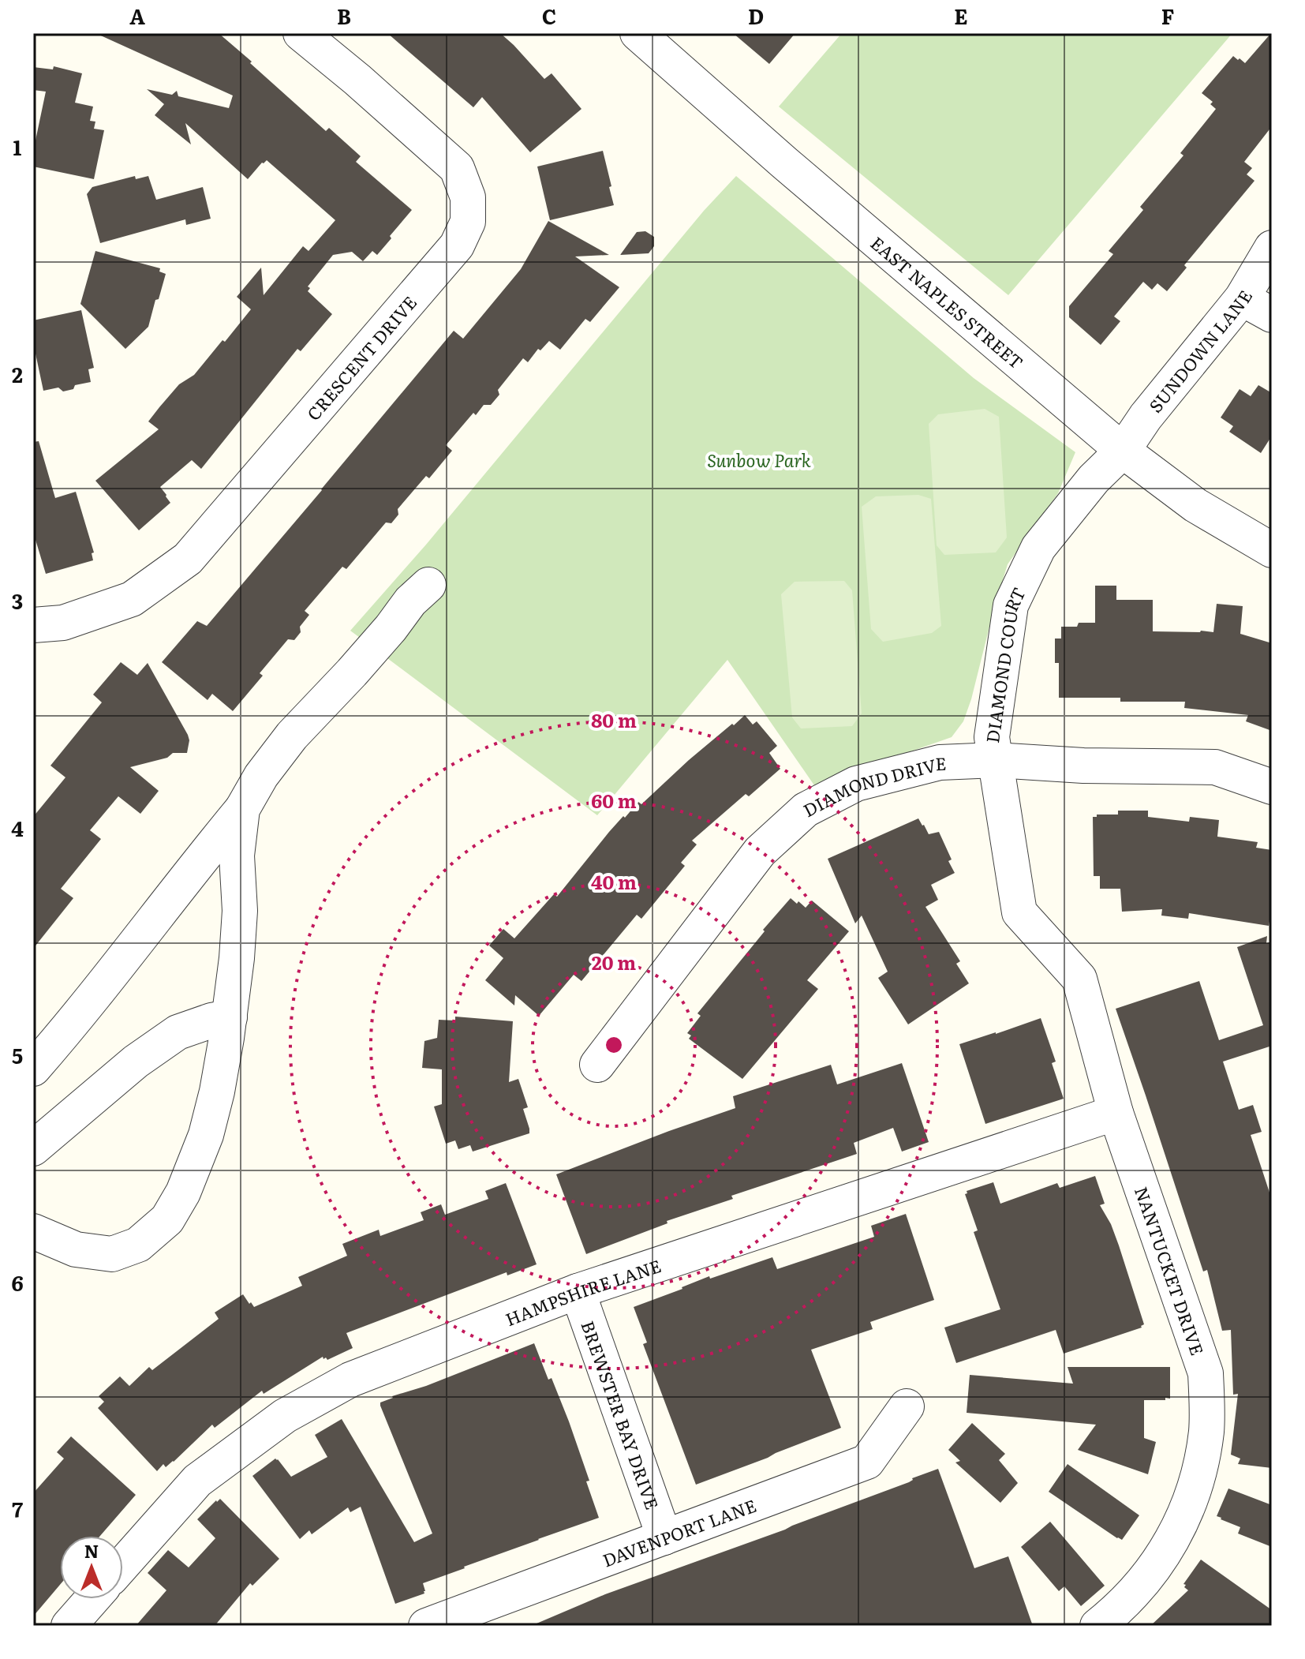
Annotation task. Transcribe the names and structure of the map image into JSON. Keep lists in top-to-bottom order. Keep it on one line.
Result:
{"streets":{"street":["EAST NAPLES STREET","SUNDOWN LANE","CRESCENT DRIVE","DIAMOND COURT","DIAMOND DRIVE","NANTUCKET DRIVE","HAMPSHIRE LANE","BREWSTER BAY DRIVE","DAVENPORT LANE"]},"crossings":[["EAST NAPLES STREET","SUNDOWN LANE"],["EAST NAPLES STREET","DIAMOND COURT"],["SUNDOWN LANE","DIAMOND COURT"],["DIAMOND COURT","DIAMOND DRIVE"],["DIAMOND COURT","NANTUCKET DRIVE"],["NANTUCKET DRIVE","HAMPSHIRE LANE"],["HAMPSHIRE LANE","BREWSTER BAY DRIVE"],["BREWSTER BAY DRIVE","DAVENPORT LANE"]],"parks":["Sunbow Park"],"north":"top","grid":{"columns":["A","B","C","D","E","F"],"rows":["1","2","3","4","5","6","7"]},"rings":["80 m","60 m","40 m","20 m"]}
